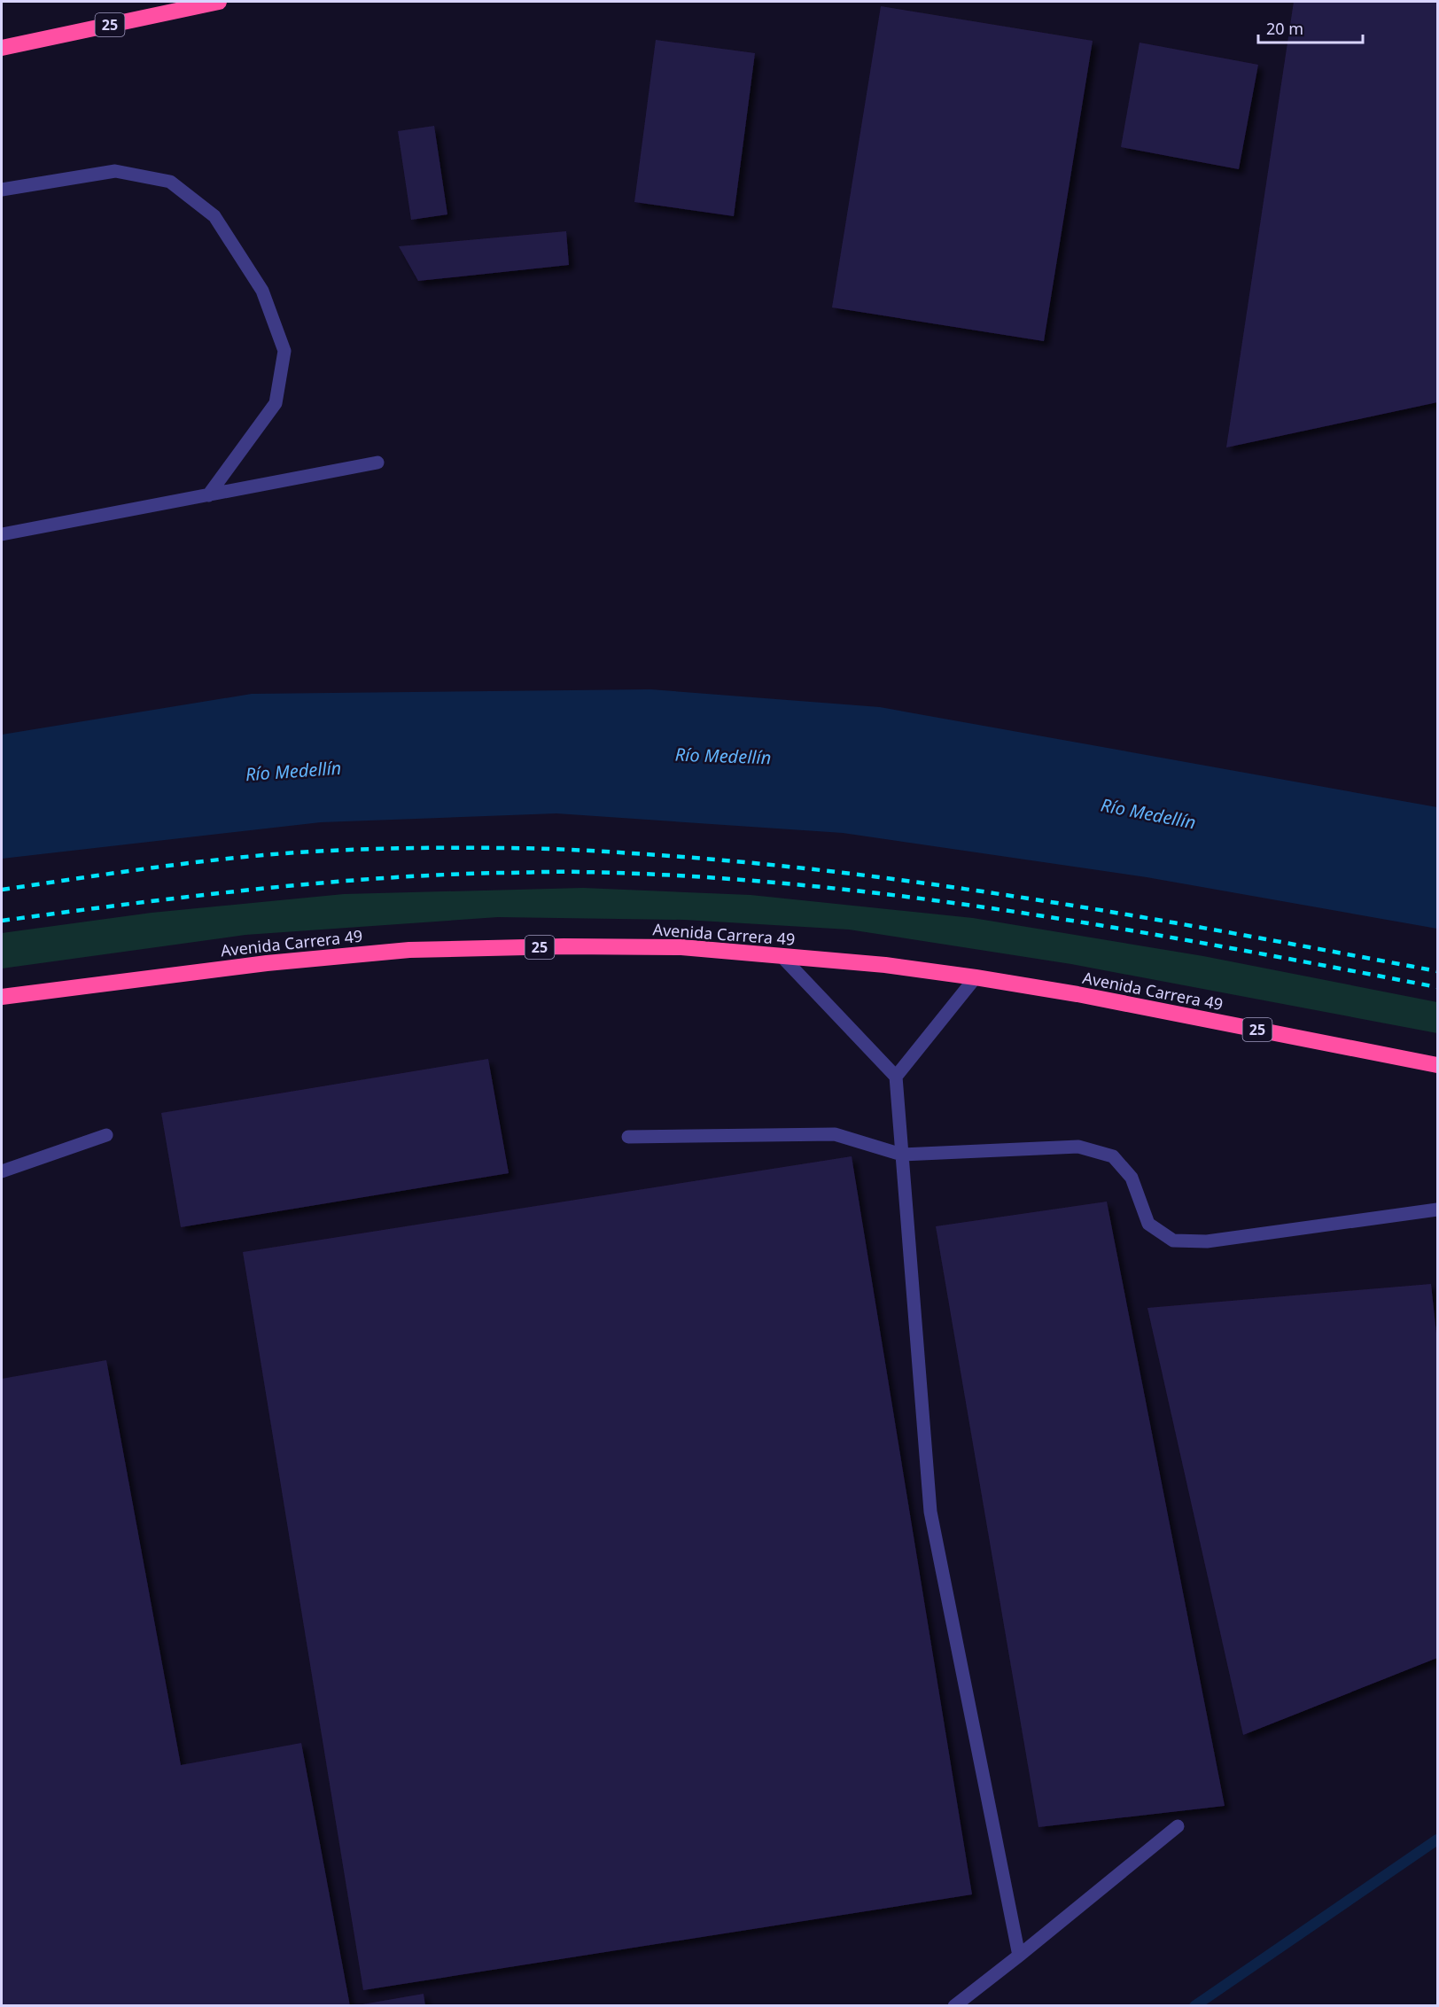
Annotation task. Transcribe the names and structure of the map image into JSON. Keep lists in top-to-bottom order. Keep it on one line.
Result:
{"streets":{"highway":["25","Avenida Carrera 49"]},"water":["Río Medellín"],"scale_bar":"20 m"}
